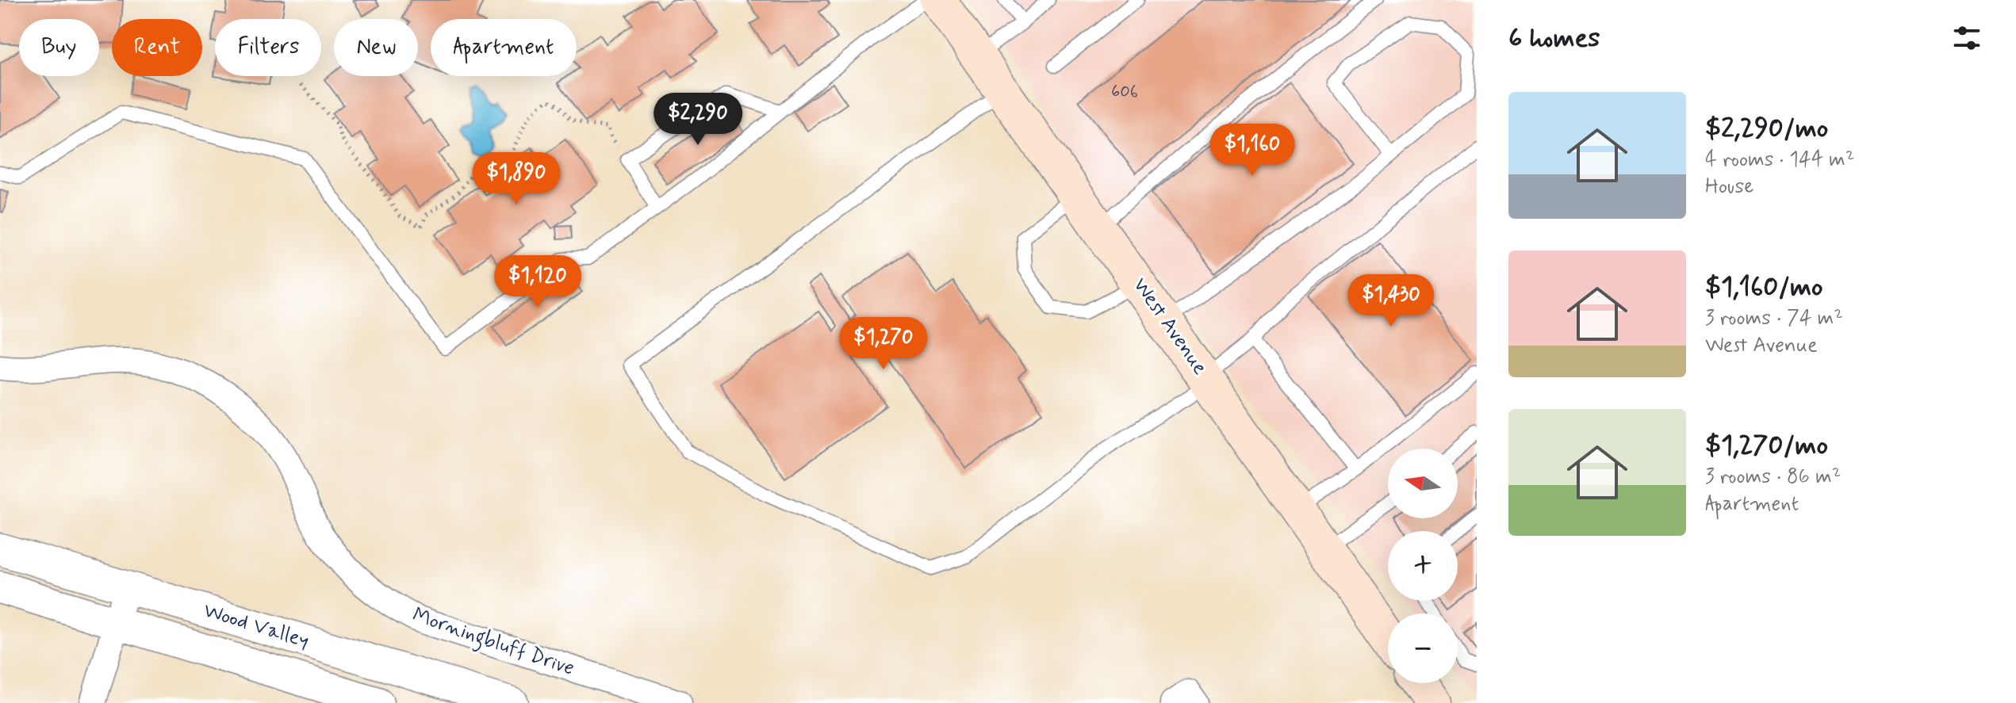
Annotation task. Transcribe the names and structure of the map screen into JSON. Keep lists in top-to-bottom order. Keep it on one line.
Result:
{"streets":{"main road":["West Avenue"],"street":["Wood Valley","Morningbluff Drive"]},"house_numbers":["606"],"north":"left","page":{"heading":"6 homes","chip":["Buy","Rent","Filters","New","Apartment"],"list":[{"name":"$2,290/mo","note":"4 rooms · 144 m² · House"},{"name":"$1,160/mo","note":"3 rooms · 74 m² · West Avenue"},{"name":"$1,270/mo","note":"3 rooms · 86 m² · Apartment"}],"price":["$2,290","$1,160","$1,890","$1,120","$1,430","$1,270"],"map_buttons":["+","−"]}}
